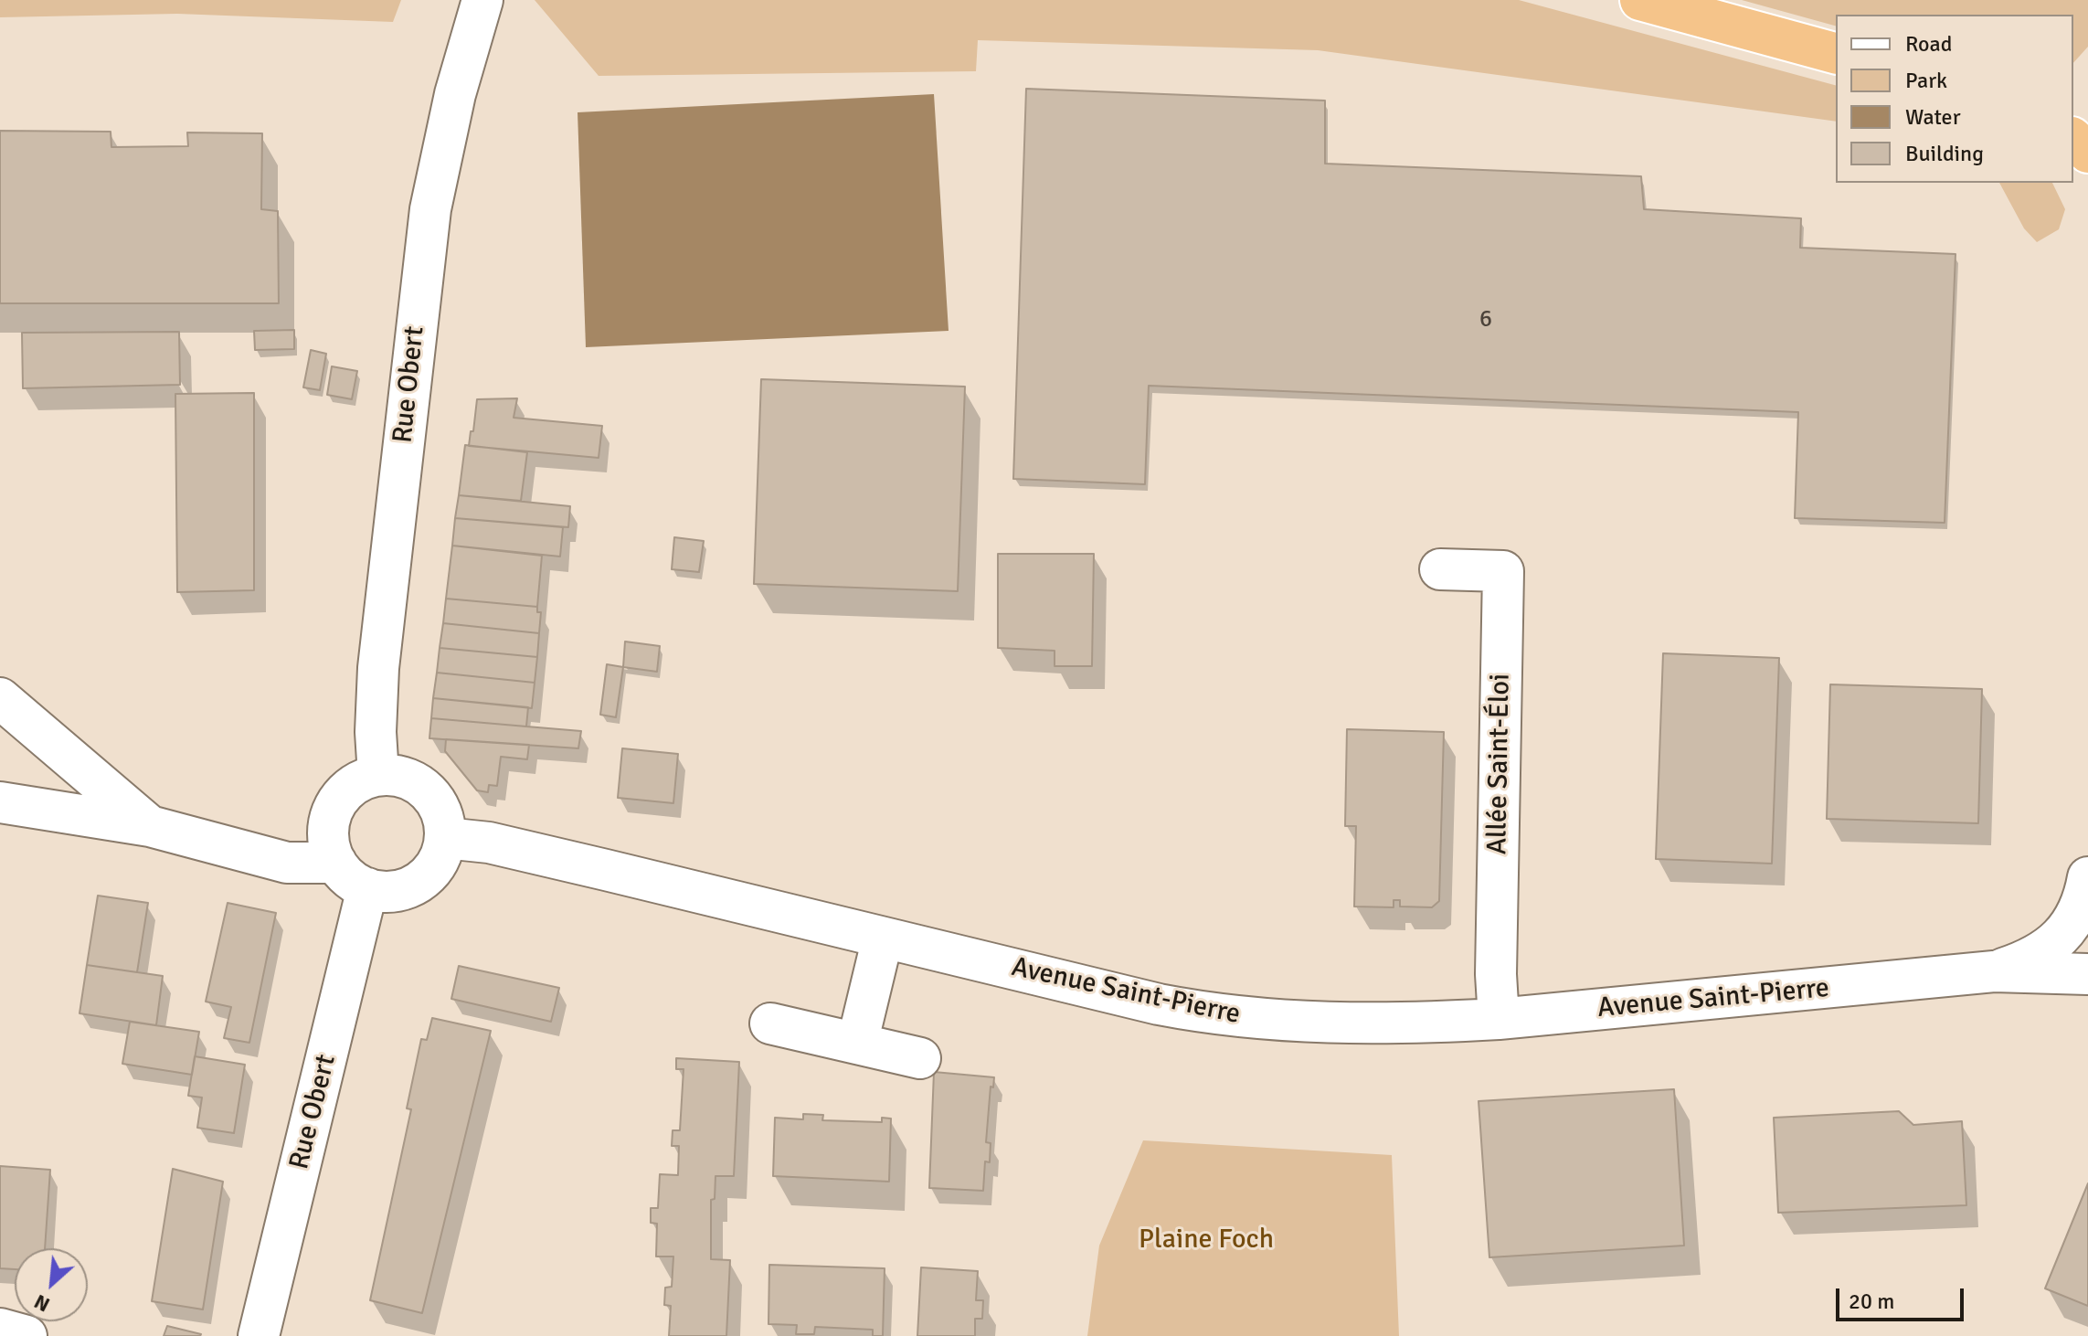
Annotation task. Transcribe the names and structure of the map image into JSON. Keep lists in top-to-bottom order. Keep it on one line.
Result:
{"streets":{"street":["Rue Obert","Allée Saint-Éloi","Avenue Saint-Pierre"]},"crossings":[["Rue Obert","Avenue Saint-Pierre"],["Allée Saint-Éloi","Avenue Saint-Pierre"]],"parks":["Plaine Foch"],"house_numbers":["6"],"legend":["Road","Park","Water","Building"],"scale_bar":"20 m","north":"bottom left"}
